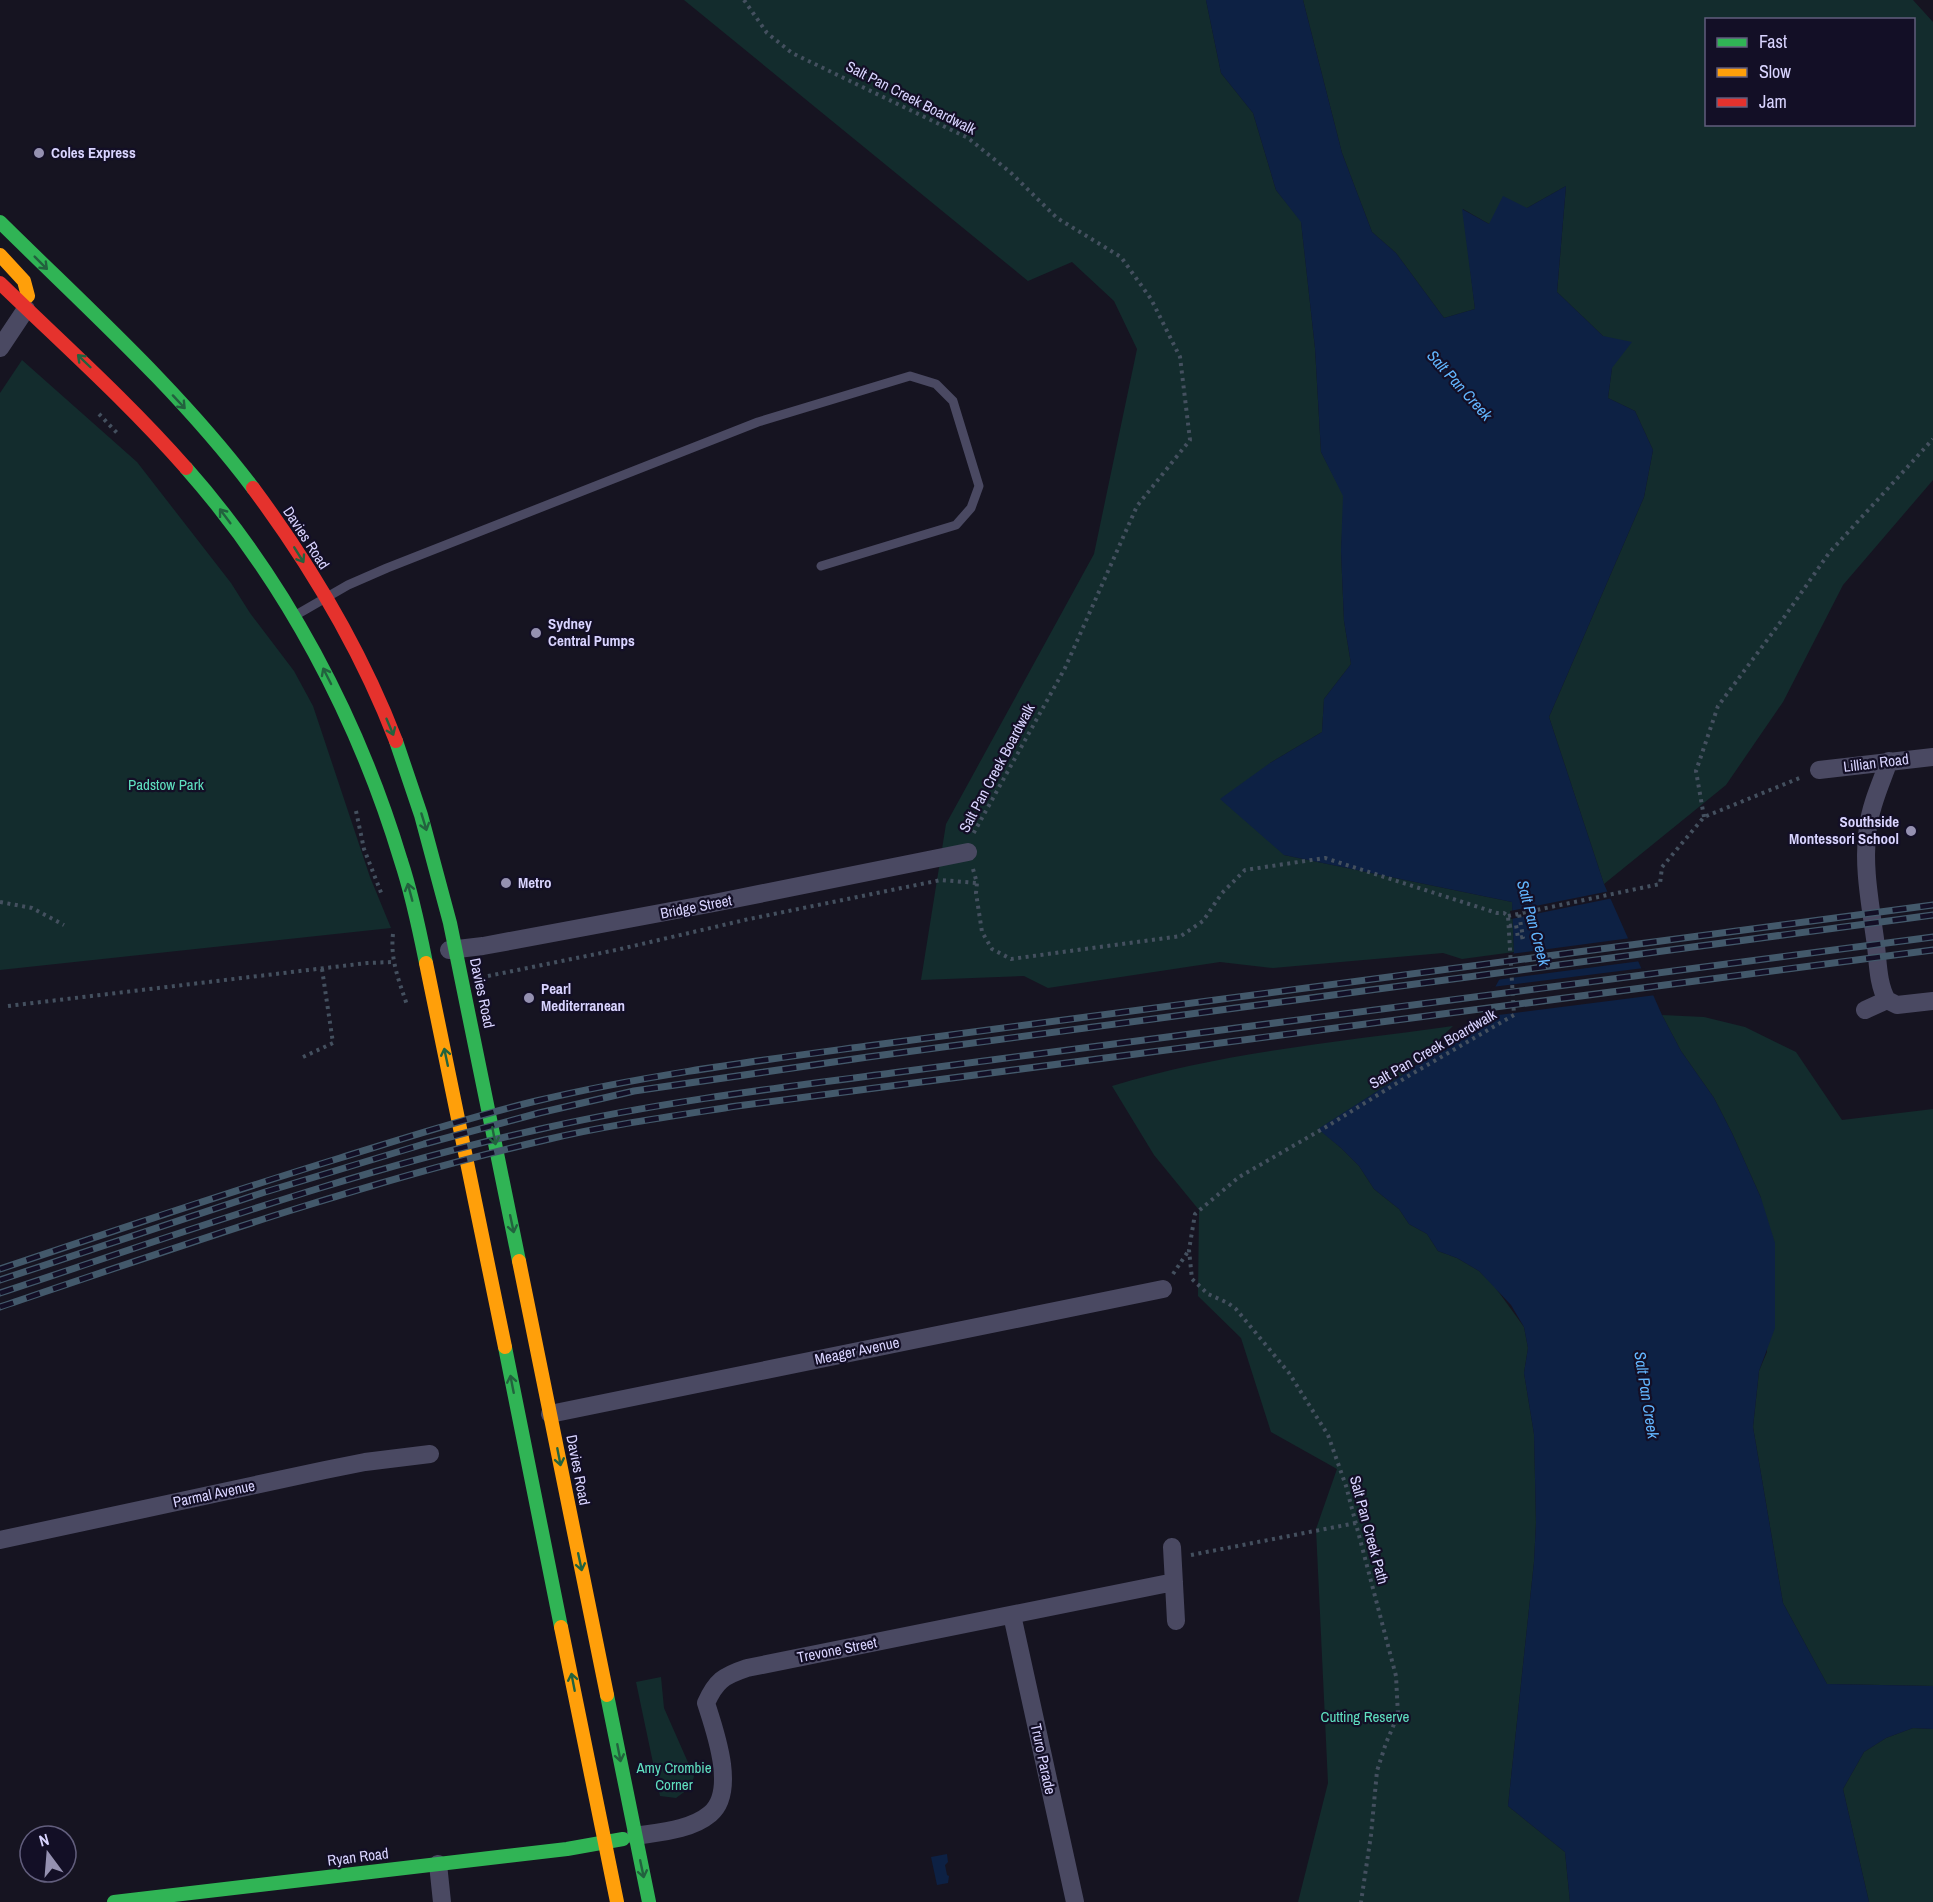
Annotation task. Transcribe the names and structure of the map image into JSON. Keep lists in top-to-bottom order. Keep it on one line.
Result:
{"streets":{"main road":["Davies Road","Ryan Road"],"street":["Lillian Road","Bridge Street","Meager Avenue","Parmal Avenue","Trevone Street","Truro Parade"],"path":["Salt Pan Creek Boardwalk","Salt Pan Creek Path"]},"crossings":[["Salt Pan Creek Boardwalk","Bridge Street"],["Salt Pan Creek Boardwalk","Salt Pan Creek Path"],["Davies Road","Bridge Street"],["Davies Road","Meager Avenue"],["Davies Road","Trevone Street"],["Davies Road","Ryan Road"],["Trevone Street","Truro Parade"],["Trevone Street","Ryan Road"]],"water":["Salt Pan Creek"],"parks":["Padstow Park","Cutting Reserve","Amy Crombie Corner"],"places":["Coles Express","Sydney Central Pumps","Southside Montessori School","Metro","Pearl Mediterranean"],"legend":["Fast","Slow","Jam"],"north":"top"}
